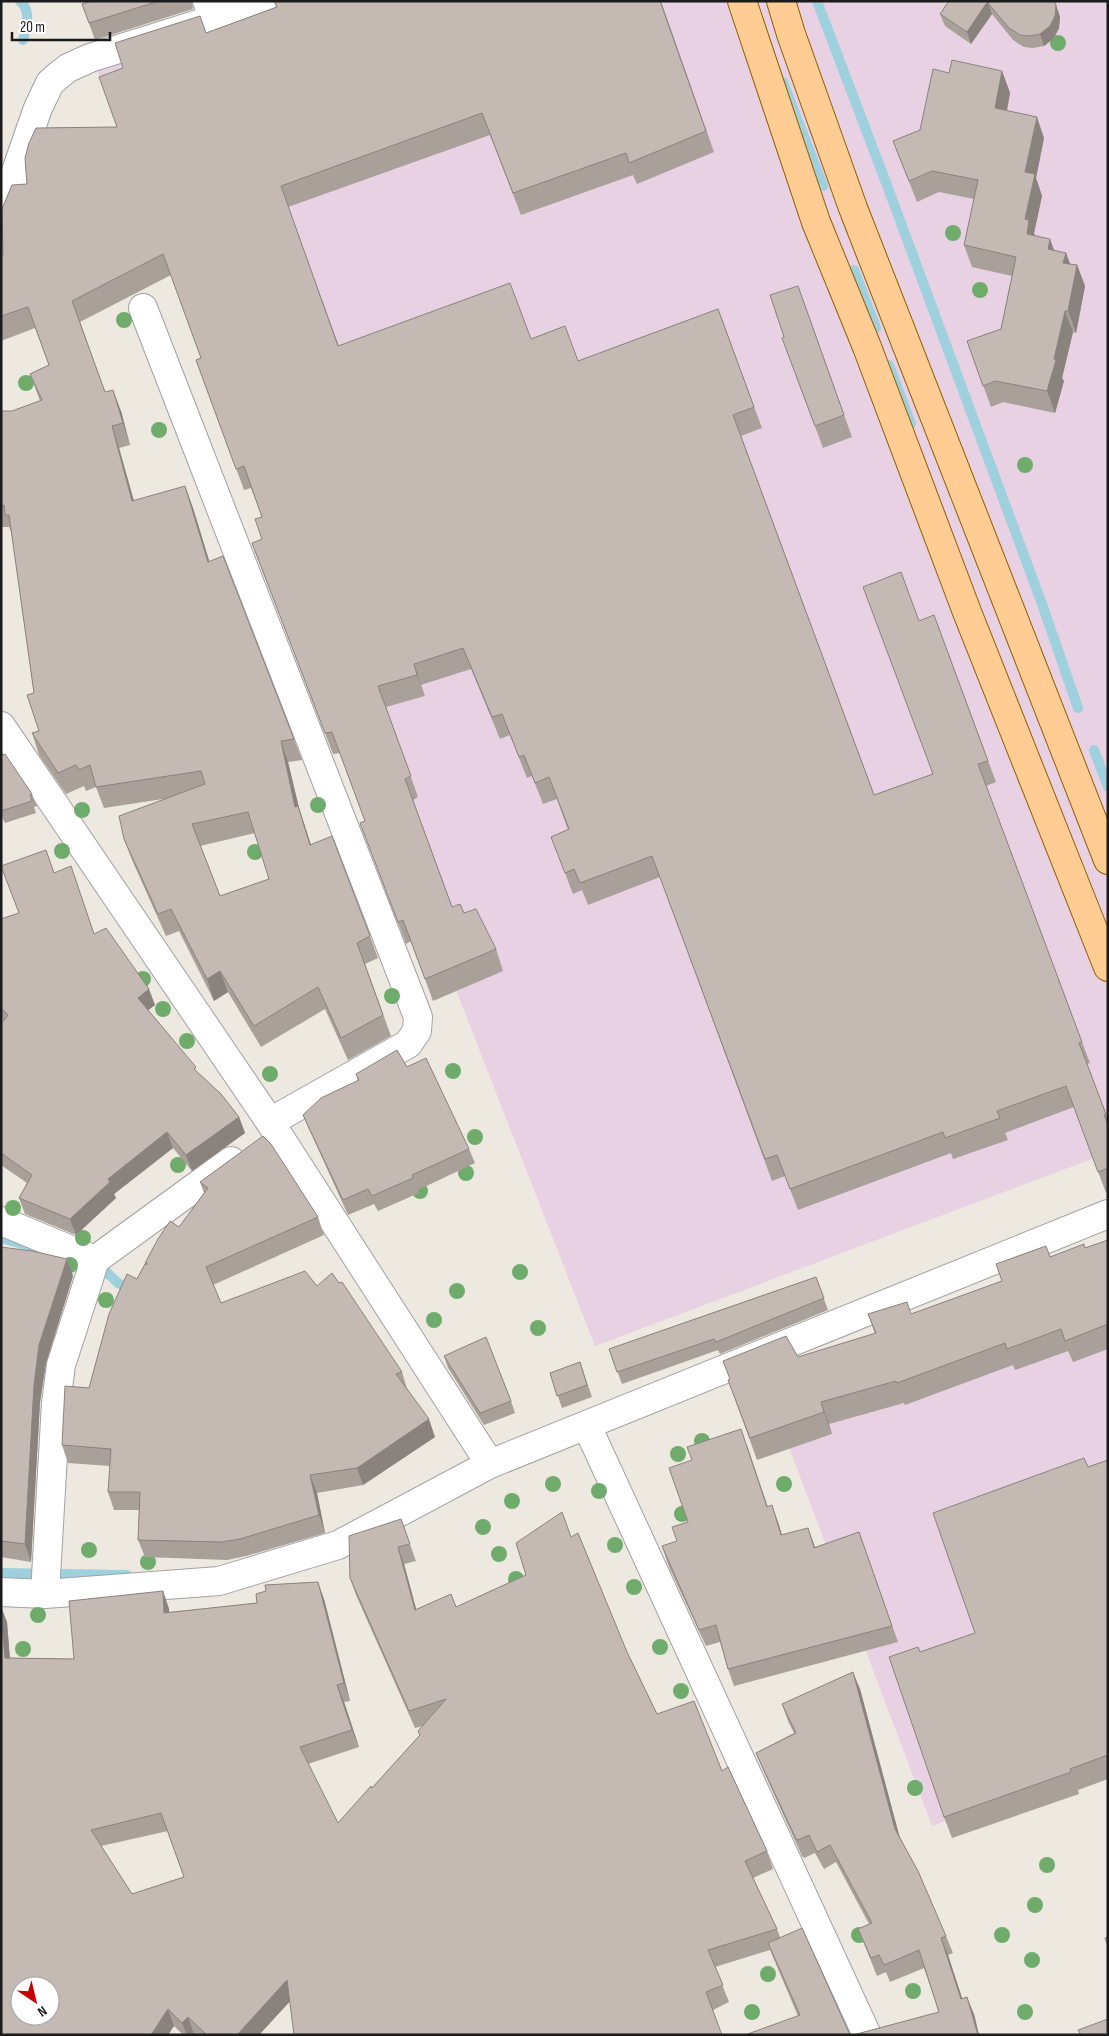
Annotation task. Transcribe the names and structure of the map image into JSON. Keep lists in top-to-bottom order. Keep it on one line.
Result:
{"scale_bar":"20 m","north":"bottom right"}
